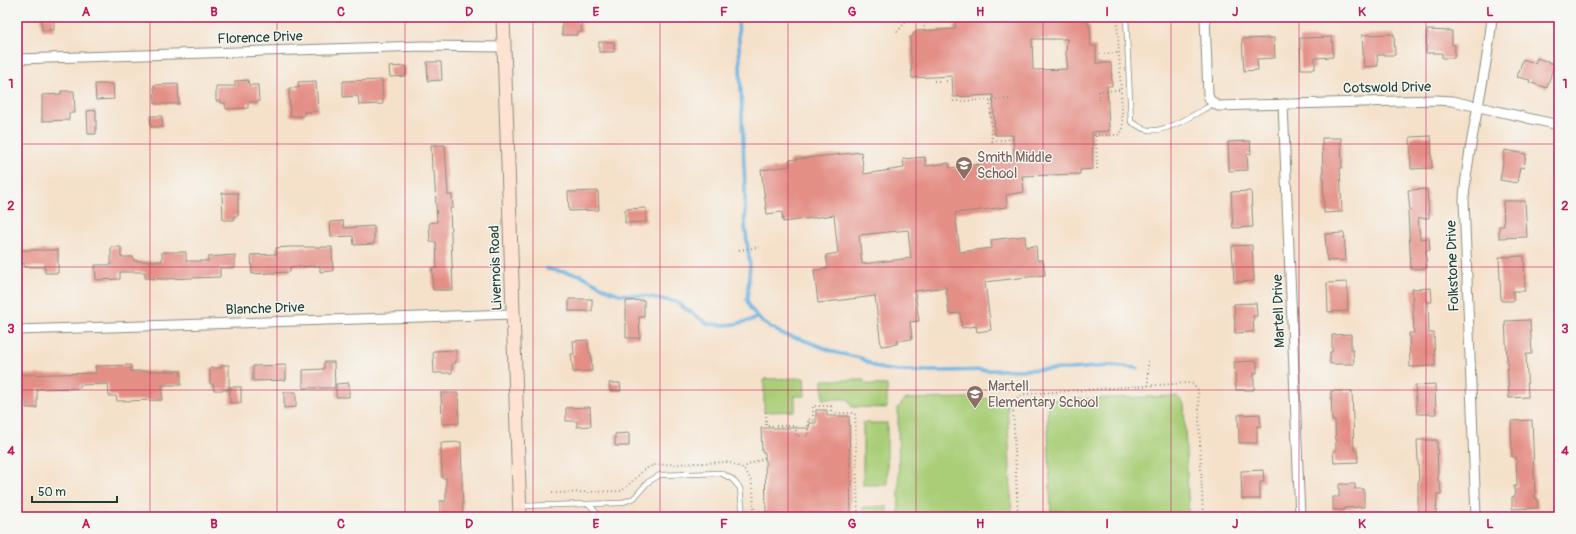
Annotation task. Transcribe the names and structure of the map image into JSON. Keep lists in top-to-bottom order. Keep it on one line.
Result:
{"streets":{"main road":["Livernois Road"],"street":["Florence Drive","Cotswold Drive","Folkstone Drive","Blanche Drive","Martell Drive"]},"crossings":[["Florence Drive","Livernois Road"],["Cotswold Drive","Folkstone Drive"],["Cotswold Drive","Martell Drive"],["Livernois Road","Blanche Drive"]],"places":{"school or university":["Smith Middle School","Martell Elementary School"]},"scale_bar":"50 m","grid":{"columns":["A","B","C","D","E","F","G","H","I","J","K","L"],"rows":["1","2","3","4"]}}
